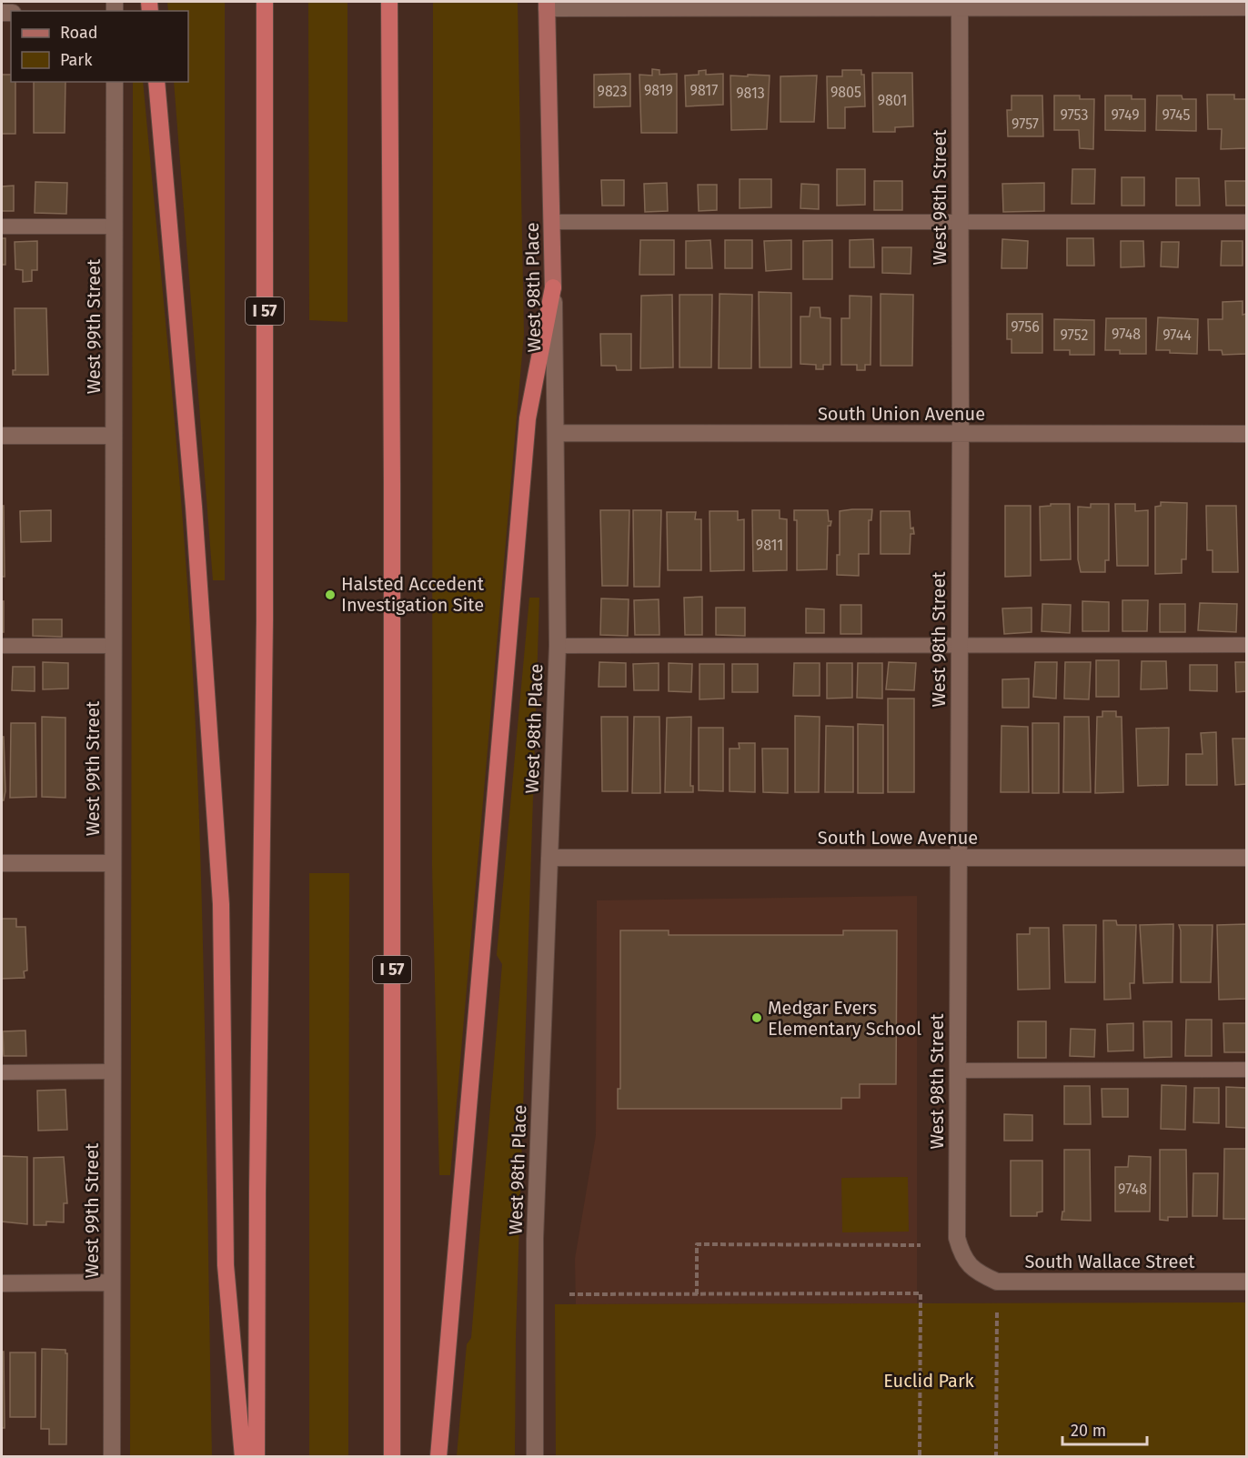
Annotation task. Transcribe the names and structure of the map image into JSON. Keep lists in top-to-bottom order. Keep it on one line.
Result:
{"streets":{"highway":["I 57"],"main road":["West 98th Place"],"street":["West 98th Street","West 99th Street","South Union Avenue","South Lowe Avenue","South Wallace Street"]},"crossings":[["West 98th Street","South Union Avenue"],["West 98th Street","South Lowe Avenue"],["West 98th Street","South Wallace Street"],["West 98th Place","South Union Avenue"],["West 98th Place","South Lowe Avenue"]],"parks":["Euclid Park"],"places":["Halsted Accedent Investigation Site","Medgar Evers Elementary School"],"house_numbers":["9819","9817","9823","9805","9813","9801","9753","9749","9745","9757","9756","9748","9752","9744","9811","9748"],"legend":["Road","Park"],"scale_bar":"20 m"}
